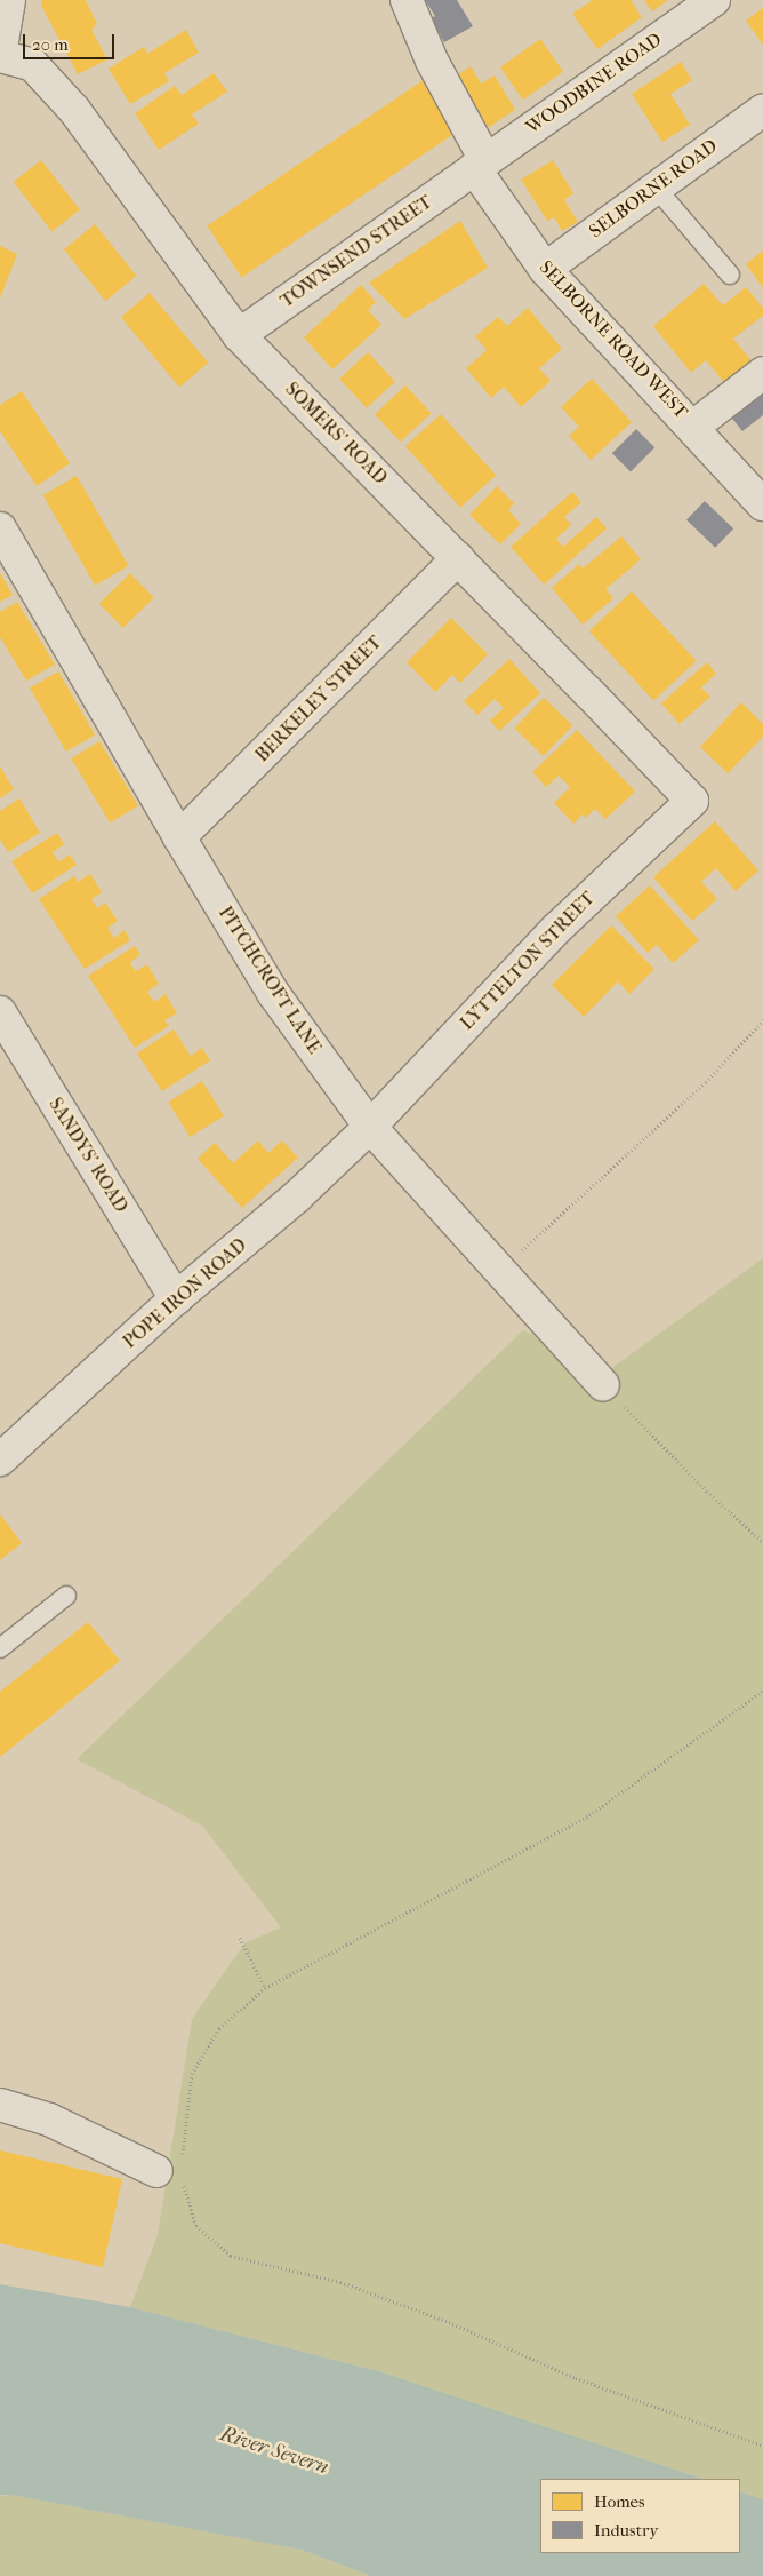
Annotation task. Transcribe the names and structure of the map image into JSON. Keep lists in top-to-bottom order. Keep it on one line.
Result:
{"streets":{"street":["WOODBINE ROAD","SELBORNE ROAD","TOWNSEND STREET","SELBORNE ROAD WEST","SOMERS' ROAD","BERKELEY STREET","LYTTELTON STREET","PITCHCROFT LANE","SANDYS' ROAD","POPE IRON ROAD"]},"crossings":[["WOODBINE ROAD","TOWNSEND STREET"],["WOODBINE ROAD","SELBORNE ROAD WEST"],["SELBORNE ROAD","SELBORNE ROAD WEST"],["TOWNSEND STREET","SELBORNE ROAD WEST"],["TOWNSEND STREET","SOMERS' ROAD"],["SOMERS' ROAD","BERKELEY STREET"],["SOMERS' ROAD","LYTTELTON STREET"],["BERKELEY STREET","PITCHCROFT LANE"],["LYTTELTON STREET","PITCHCROFT LANE"],["LYTTELTON STREET","POPE IRON ROAD"],["PITCHCROFT LANE","POPE IRON ROAD"],["SANDYS' ROAD","POPE IRON ROAD"]],"water":["River Severn"],"legend":["Homes","Industry"],"scale_bar":"20 m"}
